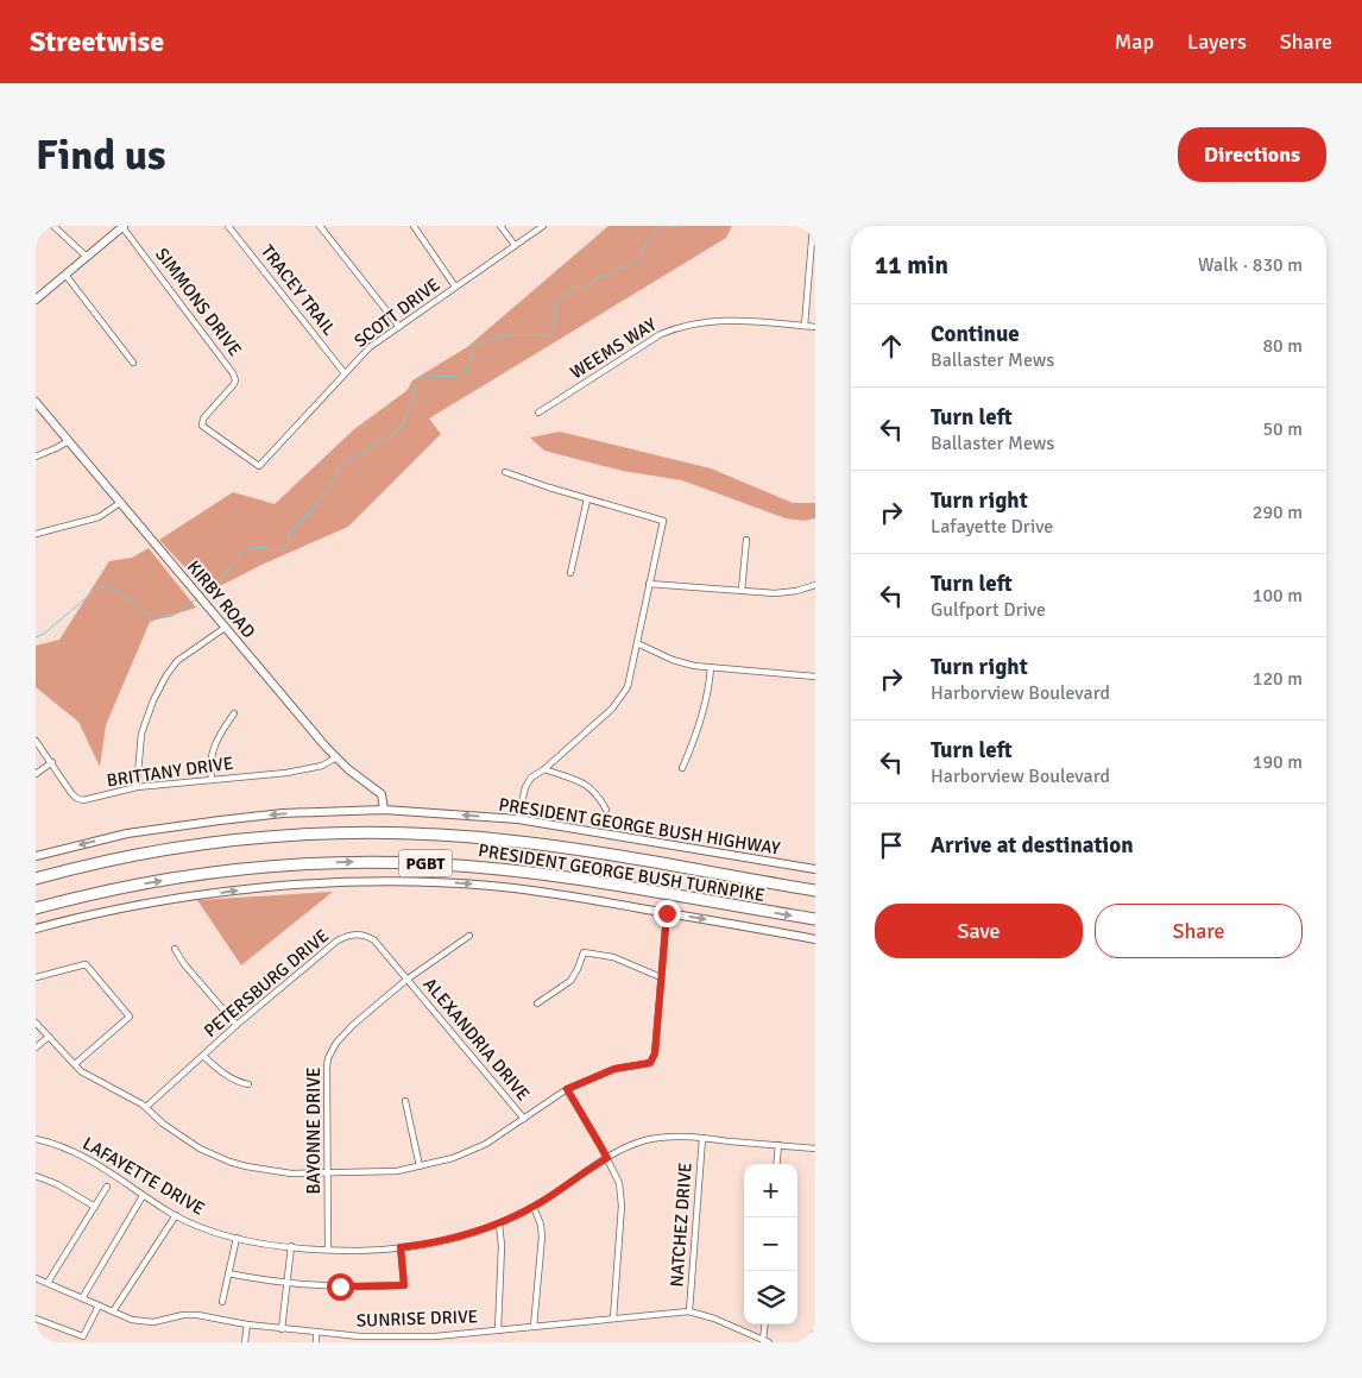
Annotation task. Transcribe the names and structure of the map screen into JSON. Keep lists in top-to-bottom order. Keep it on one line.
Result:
{"streets":{"highway":["PGBT","PRESIDENT GEORGE BUSH TURNPIKE"],"main road":["KIRBY ROAD","PRESIDENT GEORGE BUSH HIGHWAY"],"street":["TRACEY TRAIL","SIMMONS DRIVE","SCOTT DRIVE","WEEMS WAY","BRITTANY DRIVE","PETERSBURG DRIVE","ALEXANDRIA DRIVE","BAYONNE DRIVE","LAFAYETTE DRIVE","NATCHEZ DRIVE","SUNRISE DRIVE"]},"crossings":[["TRACEY TRAIL","SCOTT DRIVE"],["SIMMONS DRIVE","SCOTT DRIVE"],["KIRBY ROAD","BRITTANY DRIVE"],["KIRBY ROAD","PRESIDENT GEORGE BUSH HIGHWAY"],["PETERSBURG DRIVE","ALEXANDRIA DRIVE"],["PETERSBURG DRIVE","BAYONNE DRIVE"],["ALEXANDRIA DRIVE","BAYONNE DRIVE"],["BAYONNE DRIVE","LAFAYETTE DRIVE"],["LAFAYETTE DRIVE","NATCHEZ DRIVE"],["NATCHEZ DRIVE","SUNRISE DRIVE"]],"one_way":["PRESIDENT GEORGE BUSH HIGHWAY"],"page":{"header":"Streetwise","nav":["Map","Layers","Share"],"buttons":["Directions",["Save","Share"]],"title":"Find us","heading":["11 min","Walk · 830 m"],"list":[["Continue","Ballaster Mews","80 m"],["Turn left","Ballaster Mews","50 m"],["Turn right","Lafayette Drive","290 m"],["Turn left","Gulfport Drive","100 m"],["Turn right","Harborview Boulevard","120 m"],["Turn left","Harborview Boulevard","190 m"],"Arrive at destination"],"map_buttons":["+","−"]}}
